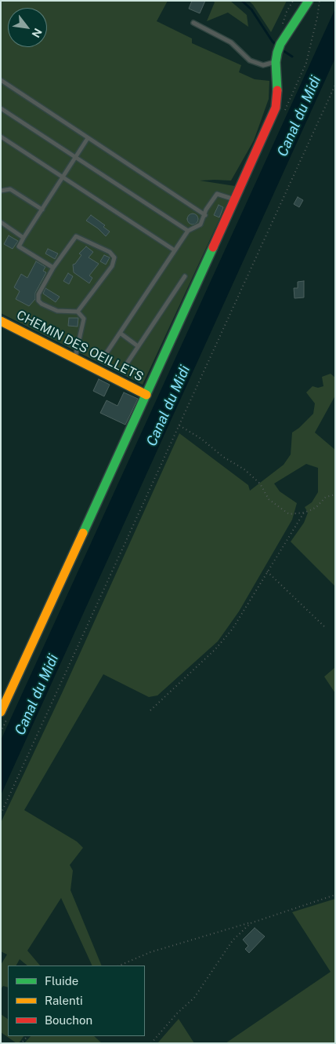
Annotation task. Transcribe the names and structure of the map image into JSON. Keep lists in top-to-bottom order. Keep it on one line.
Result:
{"streets":{"street":["CHEMIN DES OEILLETS"]},"water":["Canal du Midi"],"legend":["Fluide","Ralenti","Bouchon"],"north":"bottom right"}
